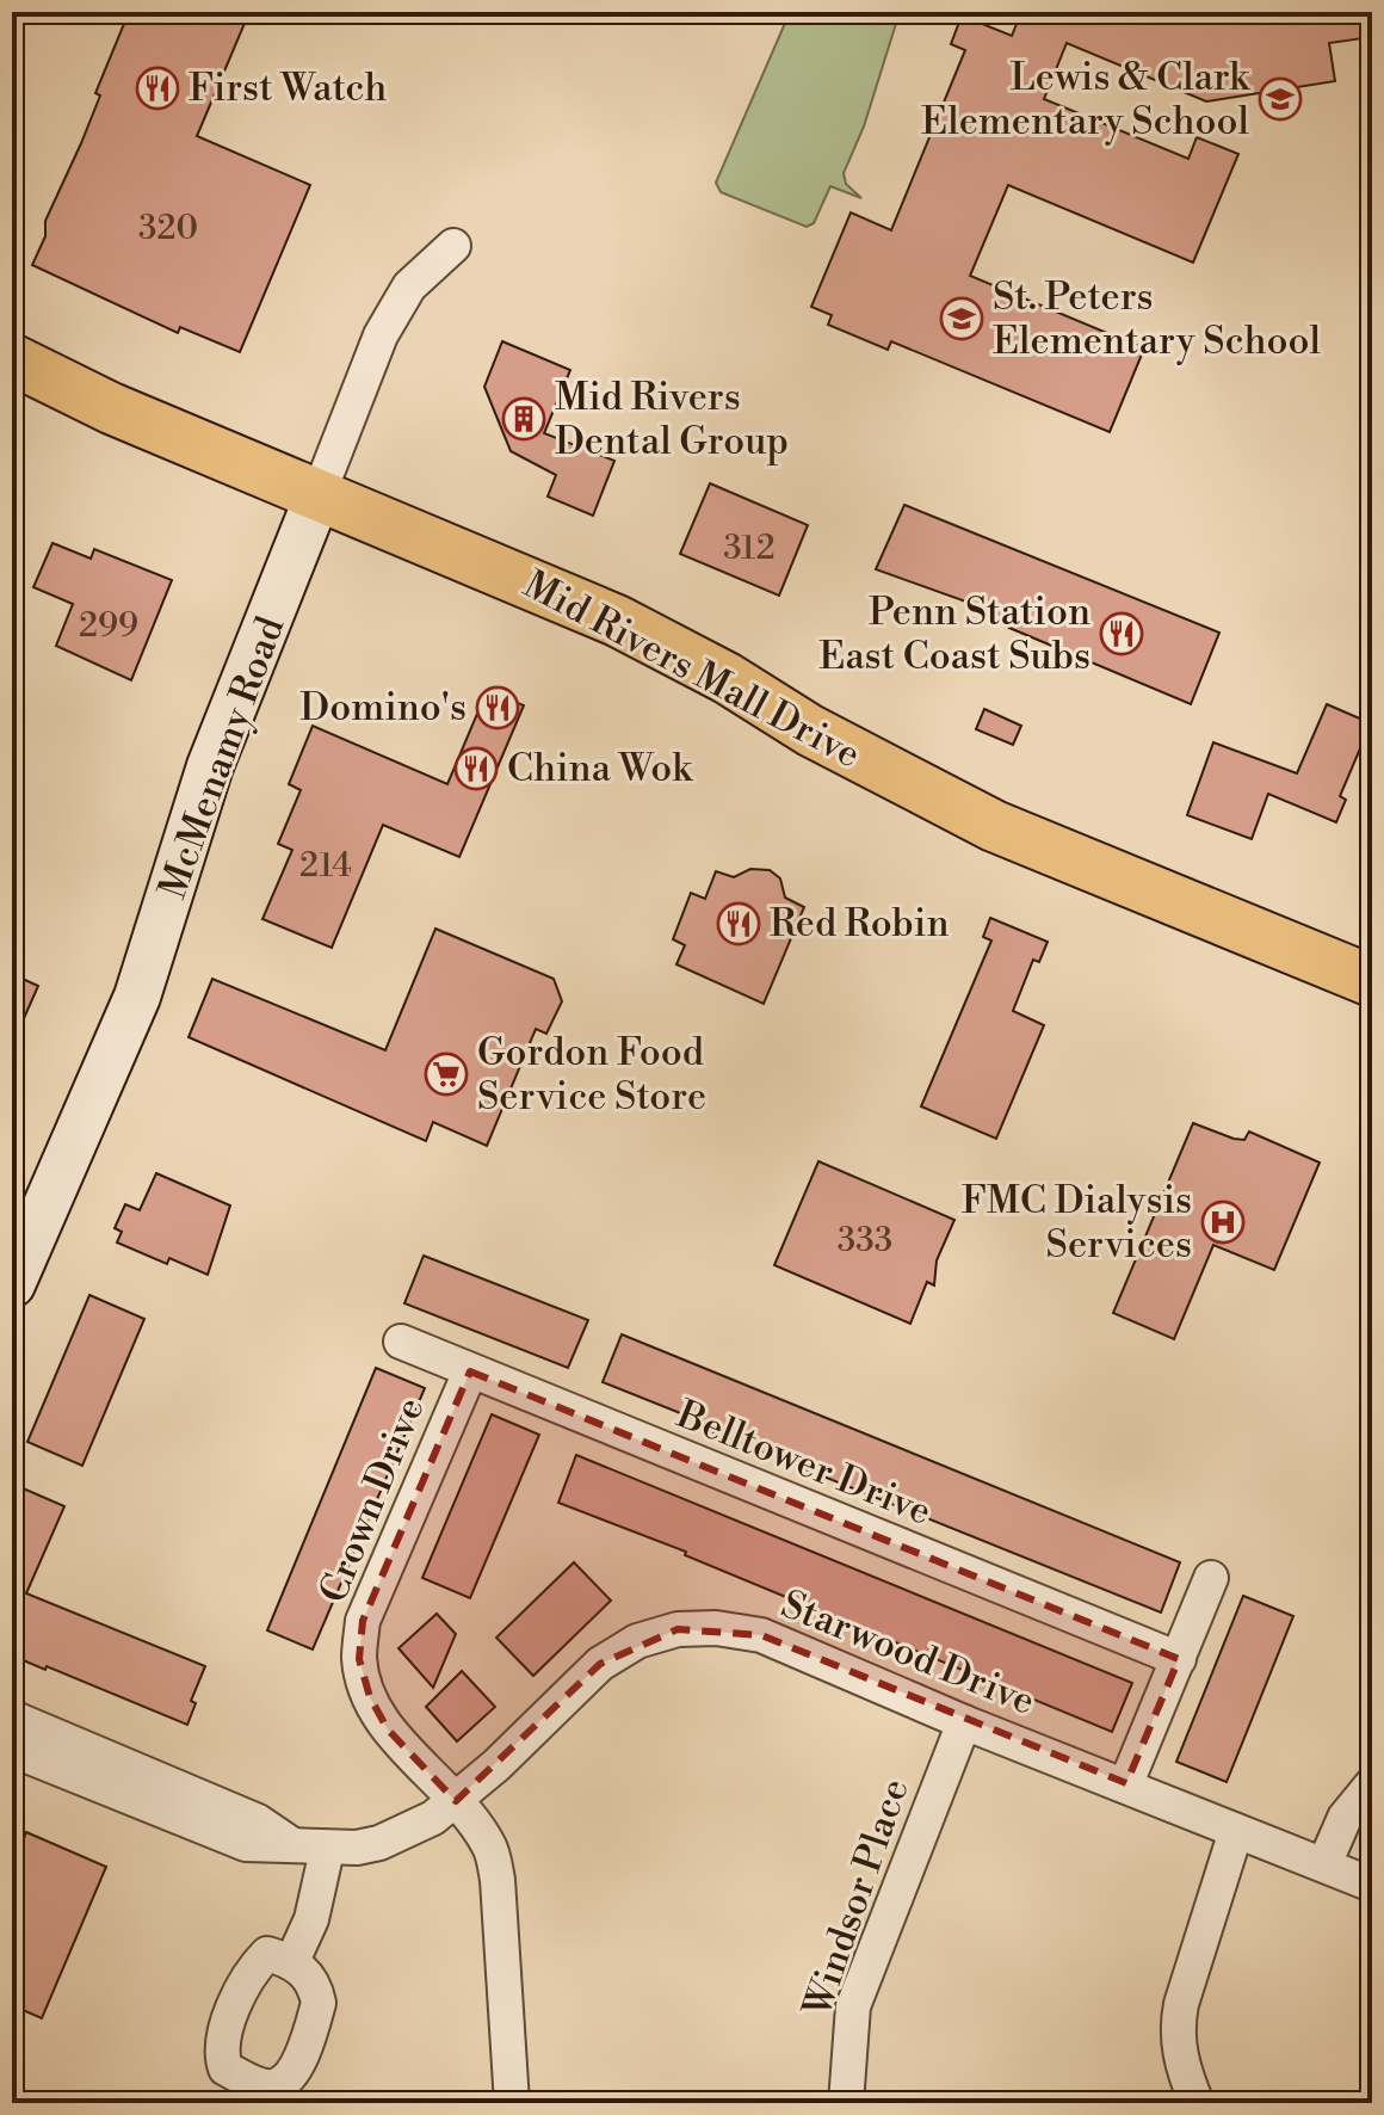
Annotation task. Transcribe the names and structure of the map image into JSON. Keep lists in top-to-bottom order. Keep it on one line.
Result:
{"streets":{"main road":["Mid Rivers Mall Drive"],"street":["McMenamy Road","Belltower Drive","Crown Drive","Starwood Drive","Windsor Place"]},"crossings":[["Mid Rivers Mall Drive","McMenamy Road"],["Belltower Drive","Crown Drive"],["Crown Drive","Starwood Drive"],["Starwood Drive","Windsor Place"]],"places":{"restaurant":["First Watch","Penn Station East Coast Subs","Domino's","China Wok","Red Robin"],"school or university":["Lewis & Clark Elementary School","St. Peters Elementary School"],"building":["Mid Rivers Dental Group"],"supermarket":["Gordon Food Service Store"],"hospital":["FMC Dialysis Services"]},"house_numbers":["320","312","299","214","333"]}
